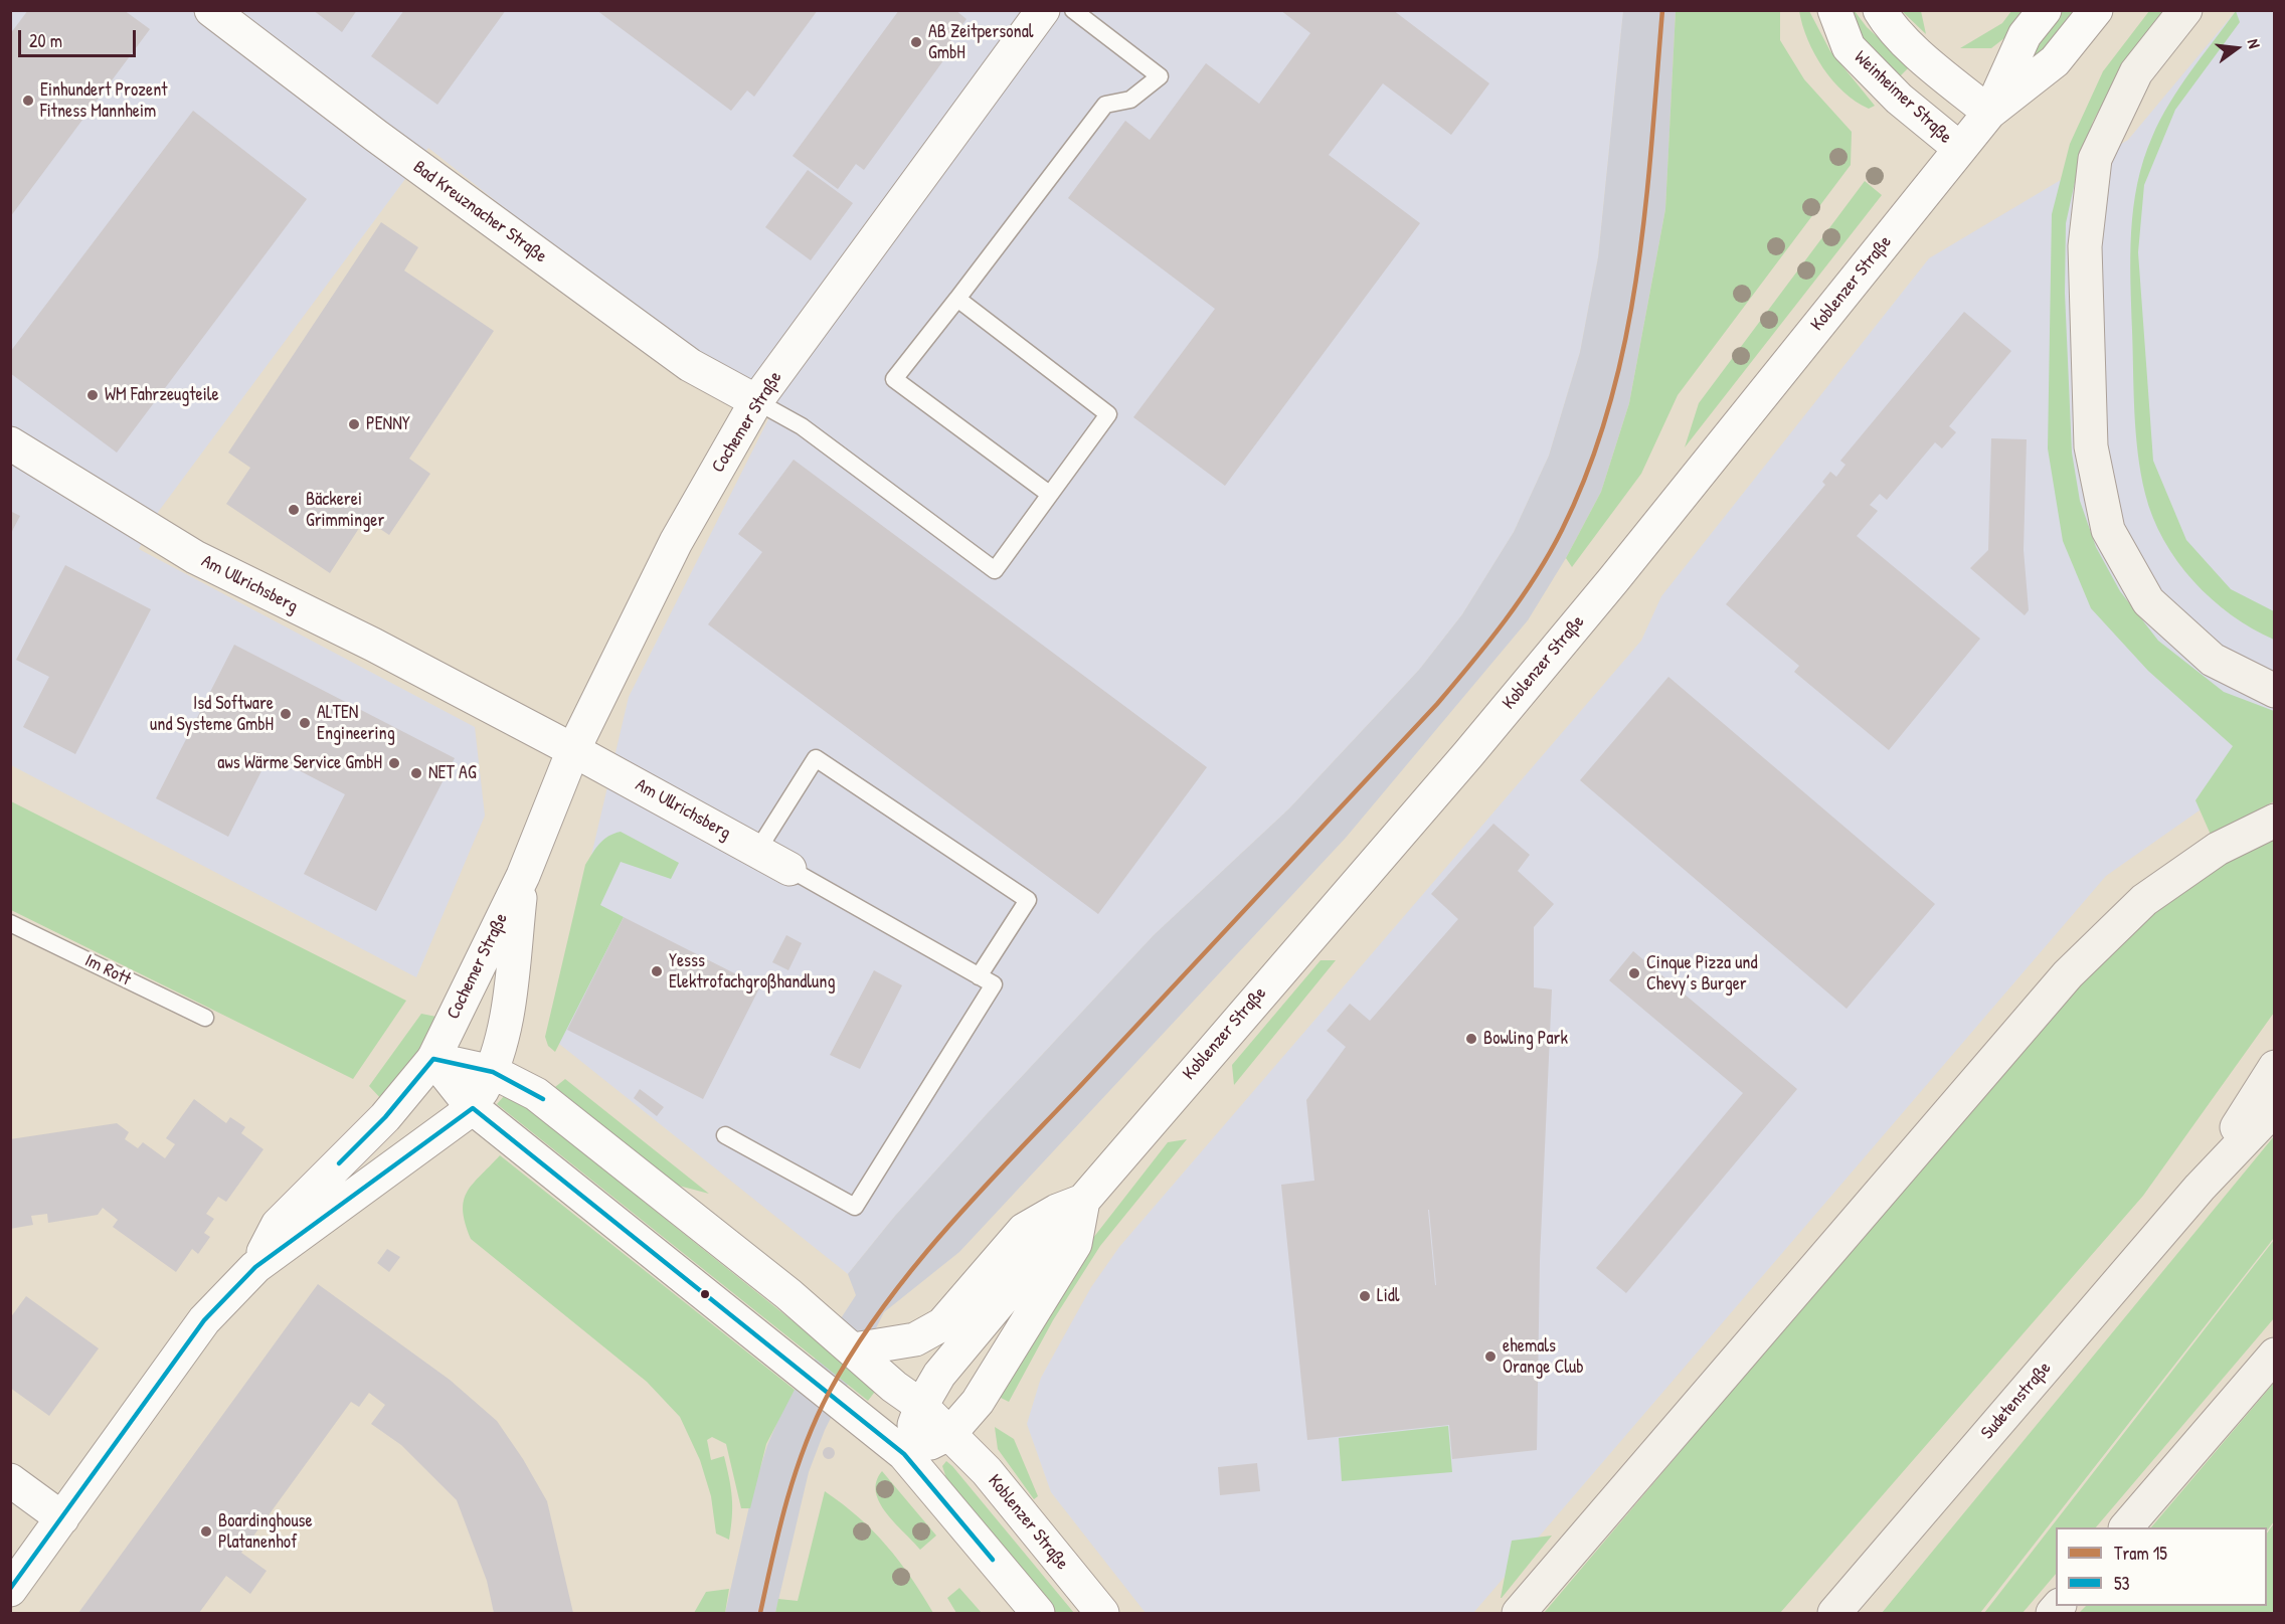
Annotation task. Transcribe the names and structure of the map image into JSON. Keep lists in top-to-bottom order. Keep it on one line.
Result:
{"streets":{"main road":["Sudetenstraße"],"street":["Weinheimer Straße","Bad Kreuznacher Straße","Koblenzer Straße","Cochemer Straße","Am Ullrichsberg"],"lane":["Im Rott"]},"crossings":[["Weinheimer Straße","Koblenzer Straße"],["Bad Kreuznacher Straße","Cochemer Straße"],["Cochemer Straße","Am Ullrichsberg"]],"places":["AB Zeitpersonal GmbH","Einhundert Prozent Fitness Mannheim","WM Fahrzeugteile","PENNY","Bäckerei Grimminger","Isd Software und Systeme GmbH","ALTEN Engineering","aws Wärme Service GmbH","NET AG","Yesss Elektrofachgroßhandlung","Cinque Pizza und Chevy’s Burger","Bowling Park","Lidl","ehemals Orange Club","Boardinghouse Platanenhof"],"lines":["tram line 15","transit line 53"],"legend":["Tram 15","53"],"scale_bar":"20 m","north":"right"}
